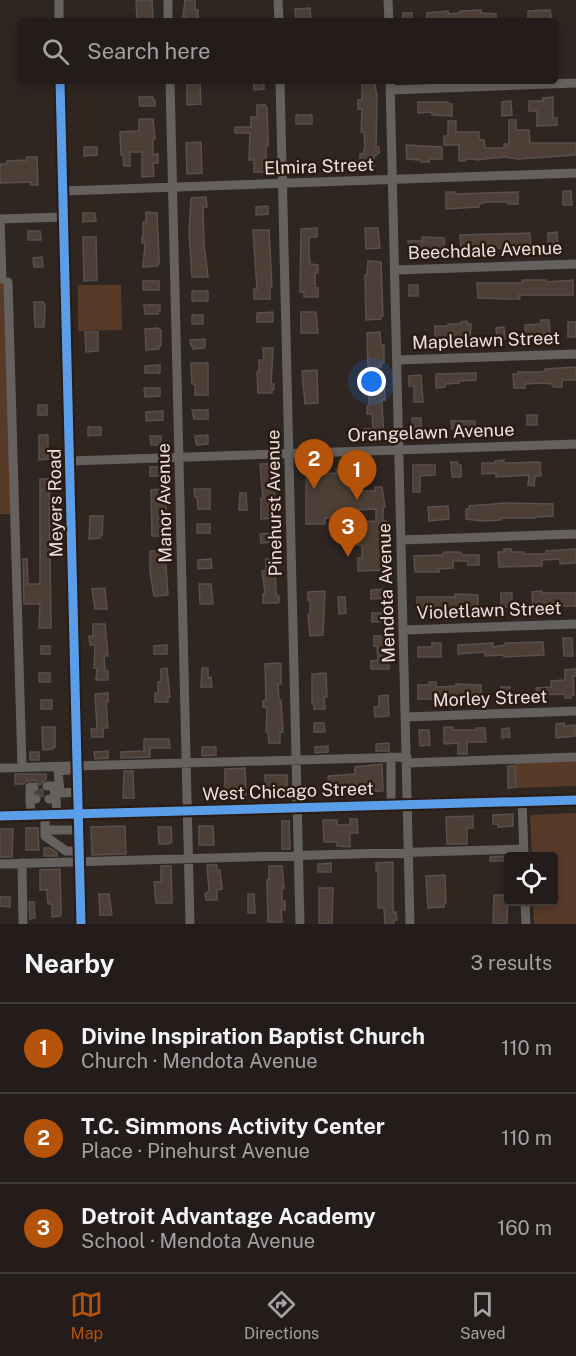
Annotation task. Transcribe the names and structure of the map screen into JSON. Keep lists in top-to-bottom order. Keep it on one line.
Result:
{"streets":{"street":["Elmira Street","Beechdale Avenue","Maplelawn Street","Orangelawn Avenue","Meyers Road","Manor Avenue","Pinehurst Avenue","Mendota Avenue","Violetlawn Street","Morley Street","West Chicago Street"]},"crossings":[["Elmira Street","Meyers Road"],["Elmira Street","Manor Avenue"],["Elmira Street","Pinehurst Avenue"],["Elmira Street","Mendota Avenue"],["Beechdale Avenue","Mendota Avenue"],["Maplelawn Street","Mendota Avenue"],["Orangelawn Avenue","Meyers Road"],["Orangelawn Avenue","Manor Avenue"],["Orangelawn Avenue","Pinehurst Avenue"],["Orangelawn Avenue","Mendota Avenue"],["Meyers Road","West Chicago Street"],["Manor Avenue","West Chicago Street"],["Pinehurst Avenue","West Chicago Street"],["Mendota Avenue","Violetlawn Street"],["Mendota Avenue","Morley Street"],["Mendota Avenue","West Chicago Street"]],"page":{"search":"Search here","pins":["2","1","3"],"heading":["Nearby","3 results"],"list":[{"mark":"1","name":"Divine Inspiration Baptist Church","note":"Church · Mendota Avenue","value":"110 m"},{"mark":"2","name":"T.C. Simmons Activity Center","note":"Place · Pinehurst Avenue","value":"110 m"},{"mark":"3","name":"Detroit Advantage Academy","note":"School · Mendota Avenue","value":"160 m"}],"nav":["Map","Directions","Saved"]}}
